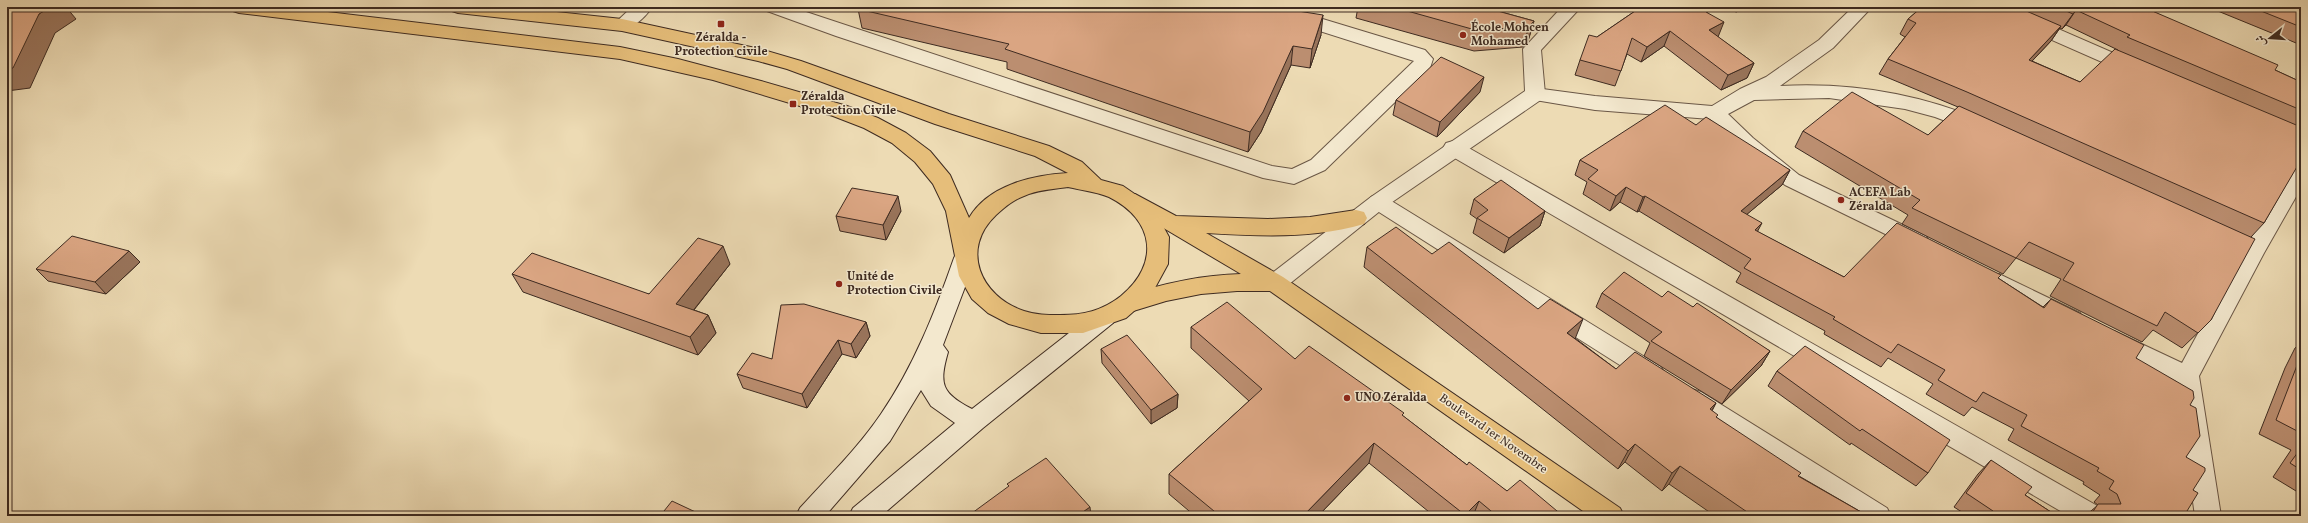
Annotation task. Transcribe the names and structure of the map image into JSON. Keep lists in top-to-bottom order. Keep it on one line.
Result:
{"streets":{"main road":["Boulevard 1er Novembre"]},"places":{"transit":["Zéralda - Protection civile","Zéralda Protection Civile"],"other":["École Mohcen Mohamed","ACEFA Lab Zéralda","Unité de Protection Civile","UNO Zéralda"]},"north":"left"}
